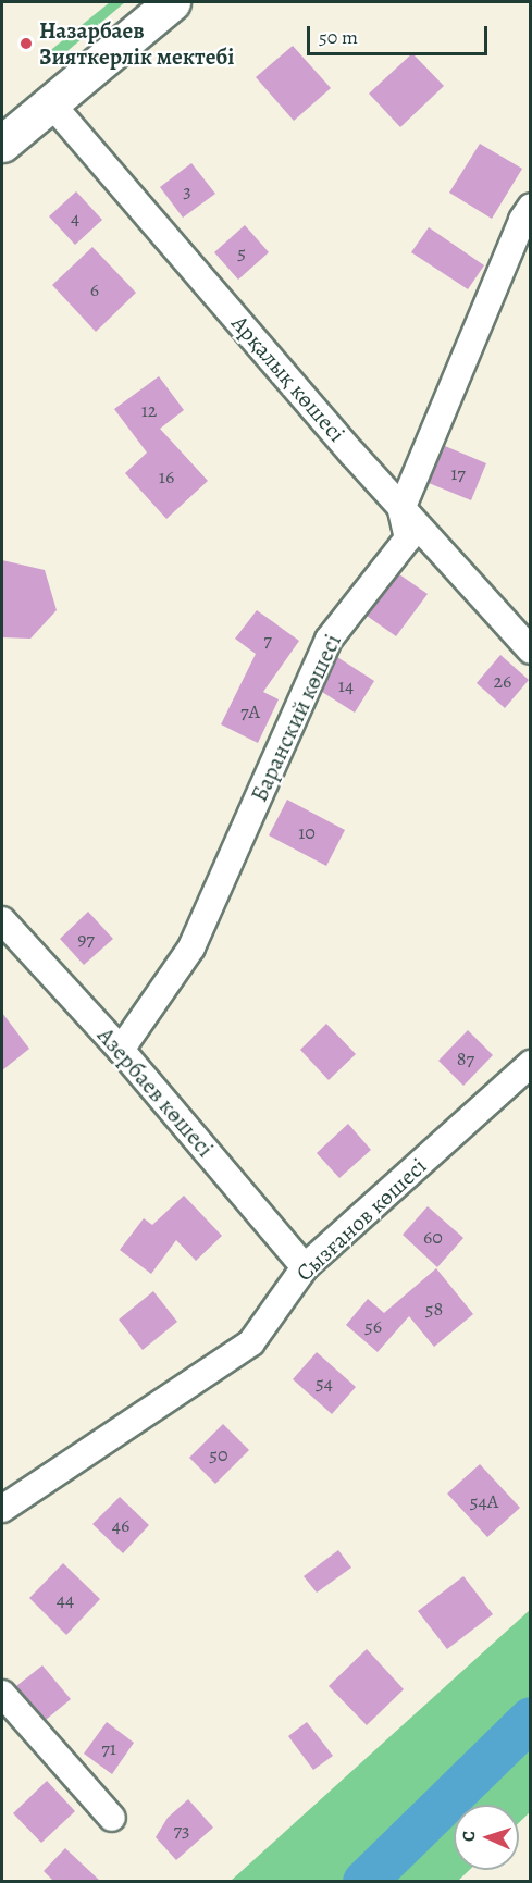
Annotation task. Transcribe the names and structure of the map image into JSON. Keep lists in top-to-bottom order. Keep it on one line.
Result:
{"streets":{"street":["Арқалық көшесі","Баранский көшесі","Азербаев көшесі","Сызғанов көшесі"]},"crossings":[["Арқалық көшесі","Баранский көшесі"],["Баранский көшесі","Азербаев көшесі"],["Азербаев көшесі","Сызғанов көшесі"]],"places":["Назарбаев Зияткерлік мектебі"],"house_numbers":["3","4","5","6","12","17","16","7","26","14","7А","10","97","87","60","58","56","54","50","54А","46","44","71","73"],"scale_bar":"50 m","north":"left"}
